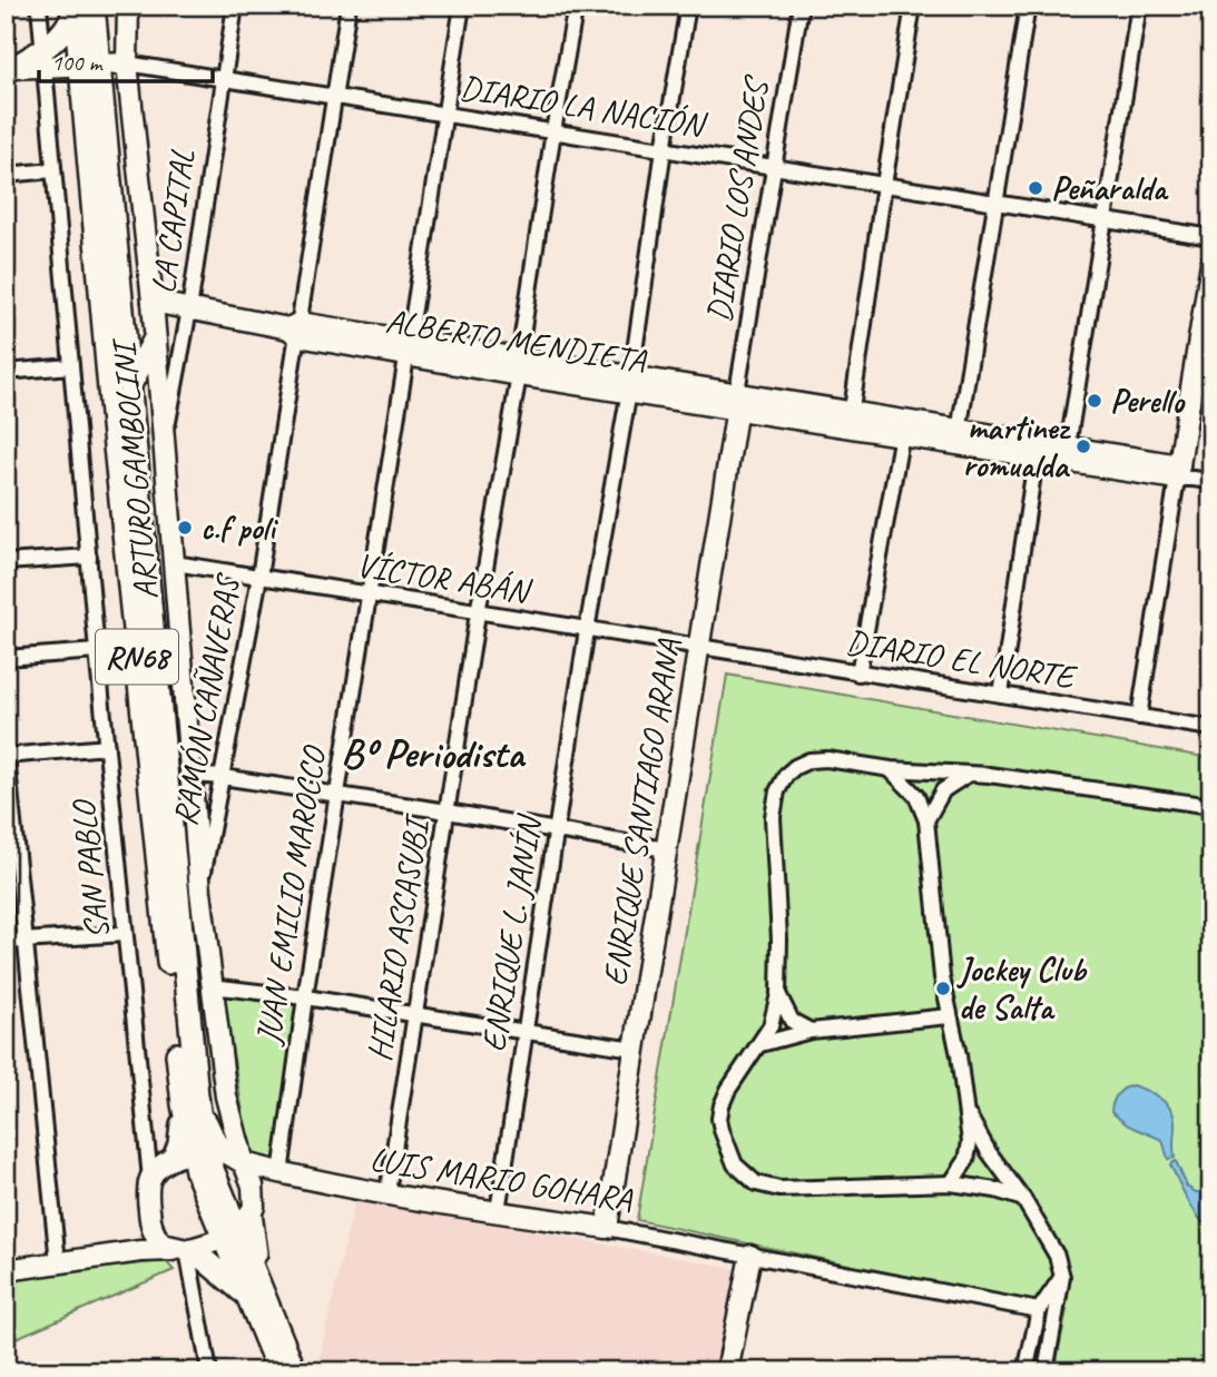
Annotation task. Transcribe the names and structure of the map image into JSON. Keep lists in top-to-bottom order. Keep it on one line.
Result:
{"streets":{"main road":["RN68"],"street":["DIARIO LA NACIÓN","DIARIO LOS ANDES","LA CAPITAL","ALBERTO MENDIETA","ARTURO GAMBOLINI","VÍCTOR ABÁN","DIARIO EL NORTE","RAMÓN CAÑAVERAS","ENRIQUE SANTIAGO ARANA","SAN PABLO","JUAN EMILIO MAROCCO","ENRIQUE L. JANÍN","HILARIO ASCASUBI","LUIS MARIO GOHARA"]},"crossings":[["DIARIO LA NACIÓN","DIARIO LOS ANDES"],["DIARIO LA NACIÓN","LA CAPITAL"],["DIARIO LA NACIÓN","ARTURO GAMBOLINI"],["DIARIO LA NACIÓN","RAMÓN CAÑAVERAS"],["DIARIO LA NACIÓN","JUAN EMILIO MAROCCO"],["DIARIO LA NACIÓN","ENRIQUE L. JANÍN"],["DIARIO LA NACIÓN","HILARIO ASCASUBI"],["DIARIO LOS ANDES","ALBERTO MENDIETA"],["DIARIO LOS ANDES","ENRIQUE SANTIAGO ARANA"],["LA CAPITAL","ALBERTO MENDIETA"],["LA CAPITAL","ARTURO GAMBOLINI"],["ALBERTO MENDIETA","ARTURO GAMBOLINI"],["ALBERTO MENDIETA","RAMÓN CAÑAVERAS"],["ALBERTO MENDIETA","ENRIQUE SANTIAGO ARANA"],["ALBERTO MENDIETA","JUAN EMILIO MAROCCO"],["ALBERTO MENDIETA","ENRIQUE L. JANÍN"],["ALBERTO MENDIETA","HILARIO ASCASUBI"],["ARTURO GAMBOLINI","VÍCTOR ABÁN"],["ARTURO GAMBOLINI","RN68"],["ARTURO GAMBOLINI","RAMÓN CAÑAVERAS"],["ARTURO GAMBOLINI","LUIS MARIO GOHARA"],["VÍCTOR ABÁN","DIARIO EL NORTE"],["VÍCTOR ABÁN","RAMÓN CAÑAVERAS"],["VÍCTOR ABÁN","ENRIQUE SANTIAGO ARANA"],["VÍCTOR ABÁN","JUAN EMILIO MAROCCO"],["VÍCTOR ABÁN","ENRIQUE L. JANÍN"],["VÍCTOR ABÁN","HILARIO ASCASUBI"],["RN68","LUIS MARIO GOHARA"],["DIARIO EL NORTE","ENRIQUE SANTIAGO ARANA"],["ENRIQUE SANTIAGO ARANA","LUIS MARIO GOHARA"],["JUAN EMILIO MAROCCO","LUIS MARIO GOHARA"],["ENRIQUE L. JANÍN","LUIS MARIO GOHARA"],["HILARIO ASCASUBI","LUIS MARIO GOHARA"]],"districts":["Bº Periodista"],"places":["Peñaralda","Perello","martinez romualda","c.f poli","Jockey Club de Salta"],"scale_bar":"100 m"}
